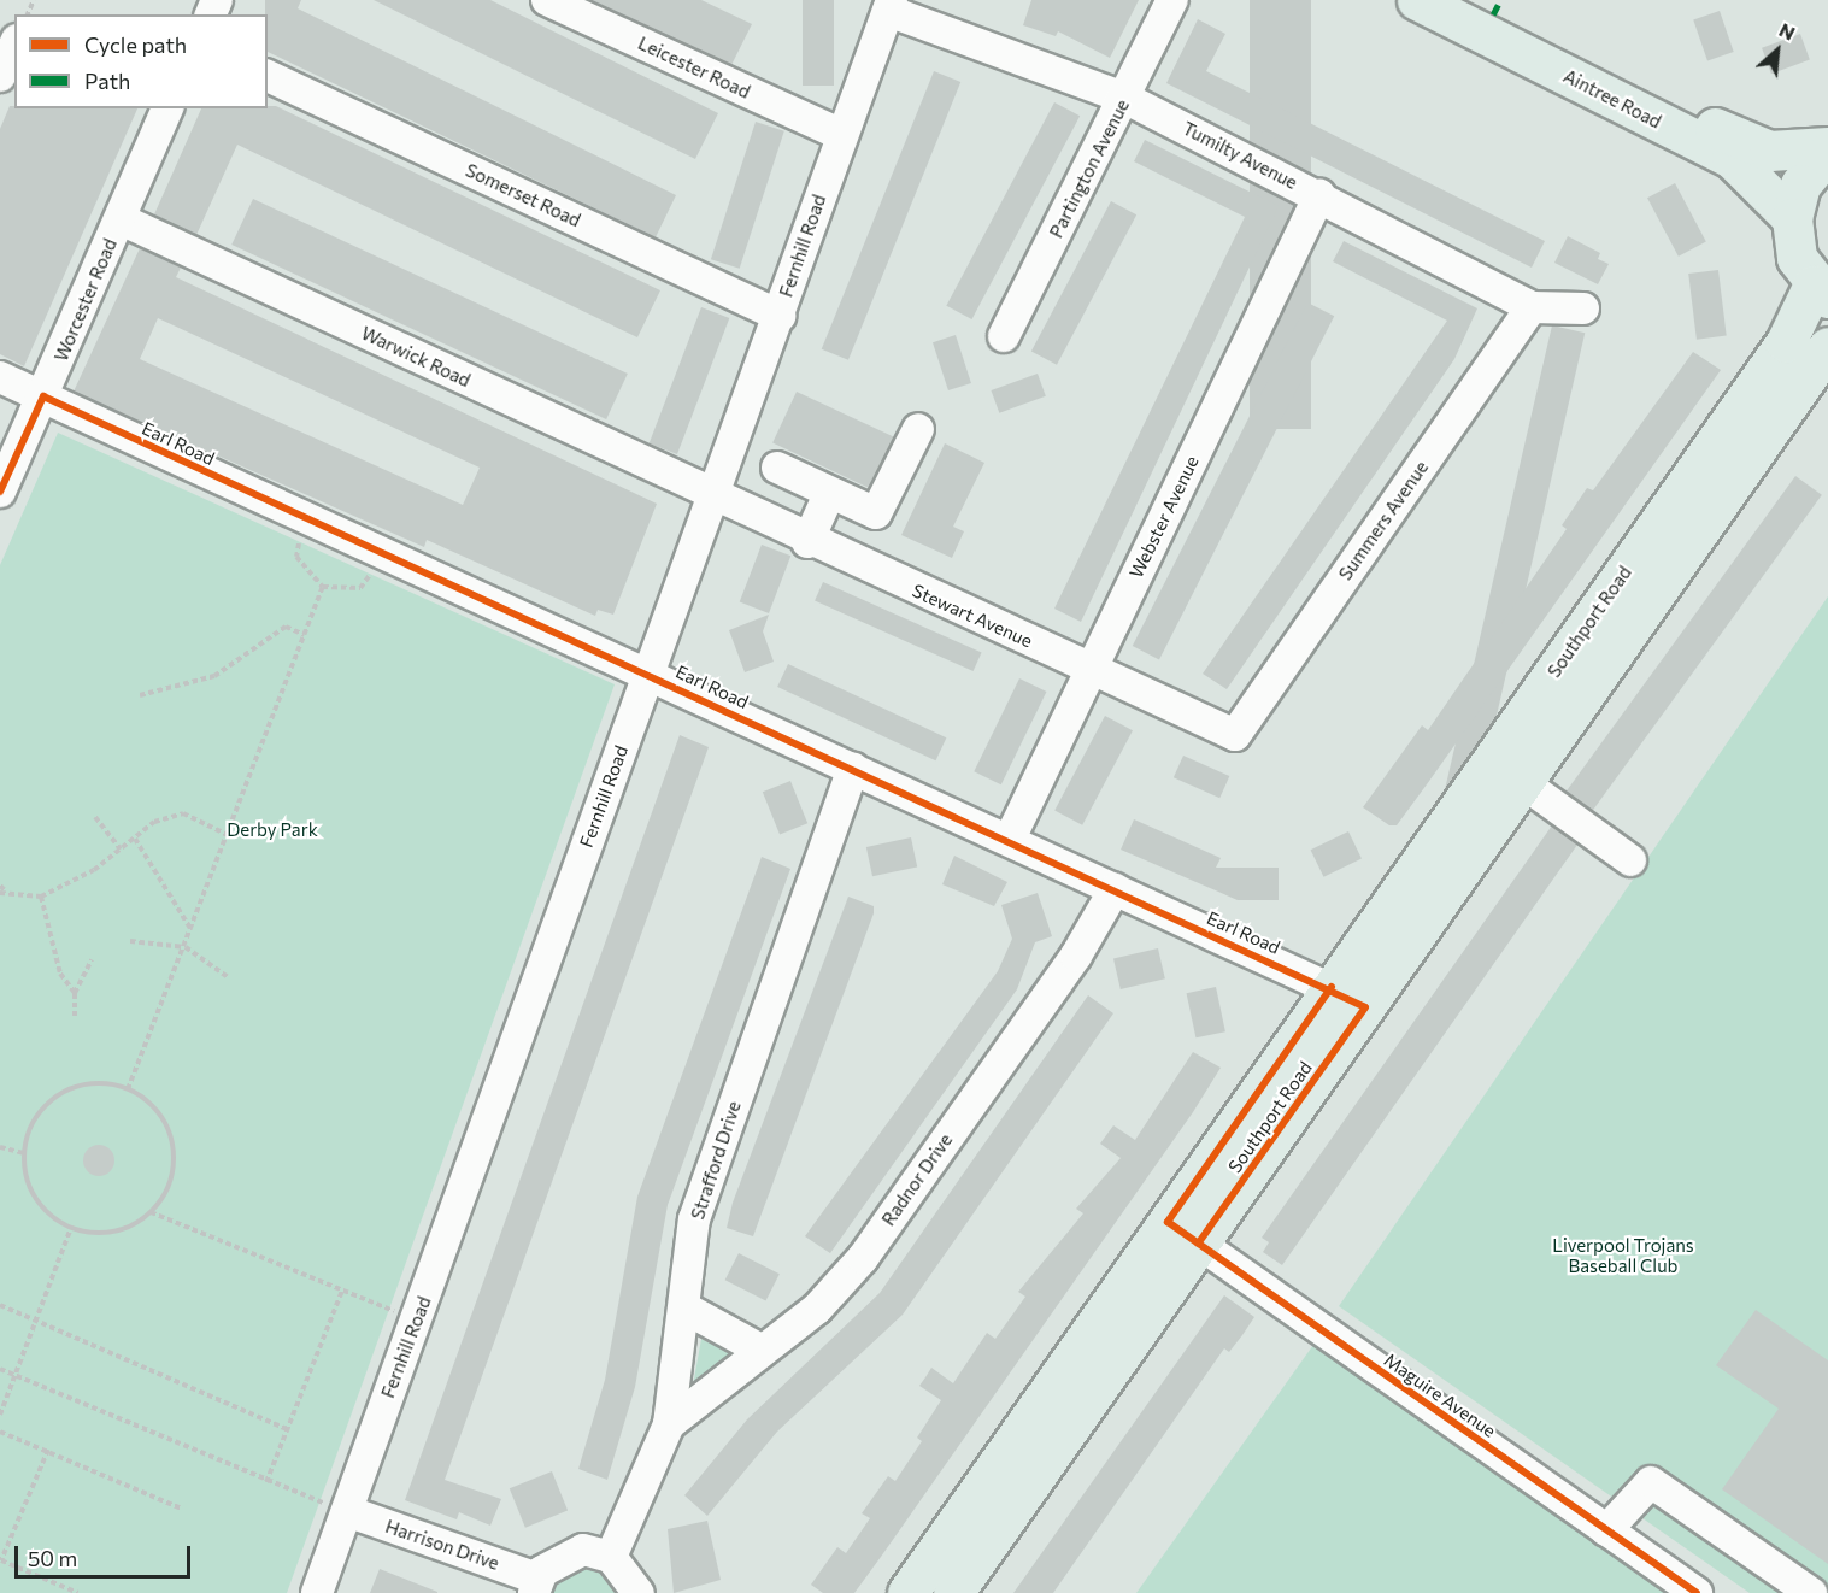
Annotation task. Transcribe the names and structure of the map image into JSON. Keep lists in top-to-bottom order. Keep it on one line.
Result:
{"streets":{"main road":["Aintree Road","Southport Road"],"street":["Leicester Road","Tumilty Avenue","Partington Avenue","Somerset Road","Fernhill Road","Worcester Road","Warwick Road","Earl Road","Webster Avenue","Summers Avenue","Stewart Avenue","Strafford Drive","Radnor Drive","Maguire Avenue","Harrison Drive"]},"crossings":[["Leicester Road","Fernhill Road"],["Tumilty Avenue","Partington Avenue"],["Tumilty Avenue","Fernhill Road"],["Tumilty Avenue","Webster Avenue"],["Tumilty Avenue","Summers Avenue"],["Somerset Road","Fernhill Road"],["Fernhill Road","Warwick Road"],["Fernhill Road","Earl Road"],["Fernhill Road","Stewart Avenue"],["Fernhill Road","Harrison Drive"],["Worcester Road","Warwick Road"],["Worcester Road","Earl Road"],["Warwick Road","Stewart Avenue"],["Earl Road","Webster Avenue"],["Earl Road","Southport Road"],["Earl Road","Strafford Drive"],["Earl Road","Radnor Drive"],["Webster Avenue","Stewart Avenue"],["Summers Avenue","Stewart Avenue"],["Southport Road","Maguire Avenue"],["Strafford Drive","Radnor Drive"],["Strafford Drive","Harrison Drive"]],"parks":["Derby Park","Liverpool Trojans Baseball Club"],"legend":["Cycle path","Path"],"scale_bar":"50 m","north":"top right"}
